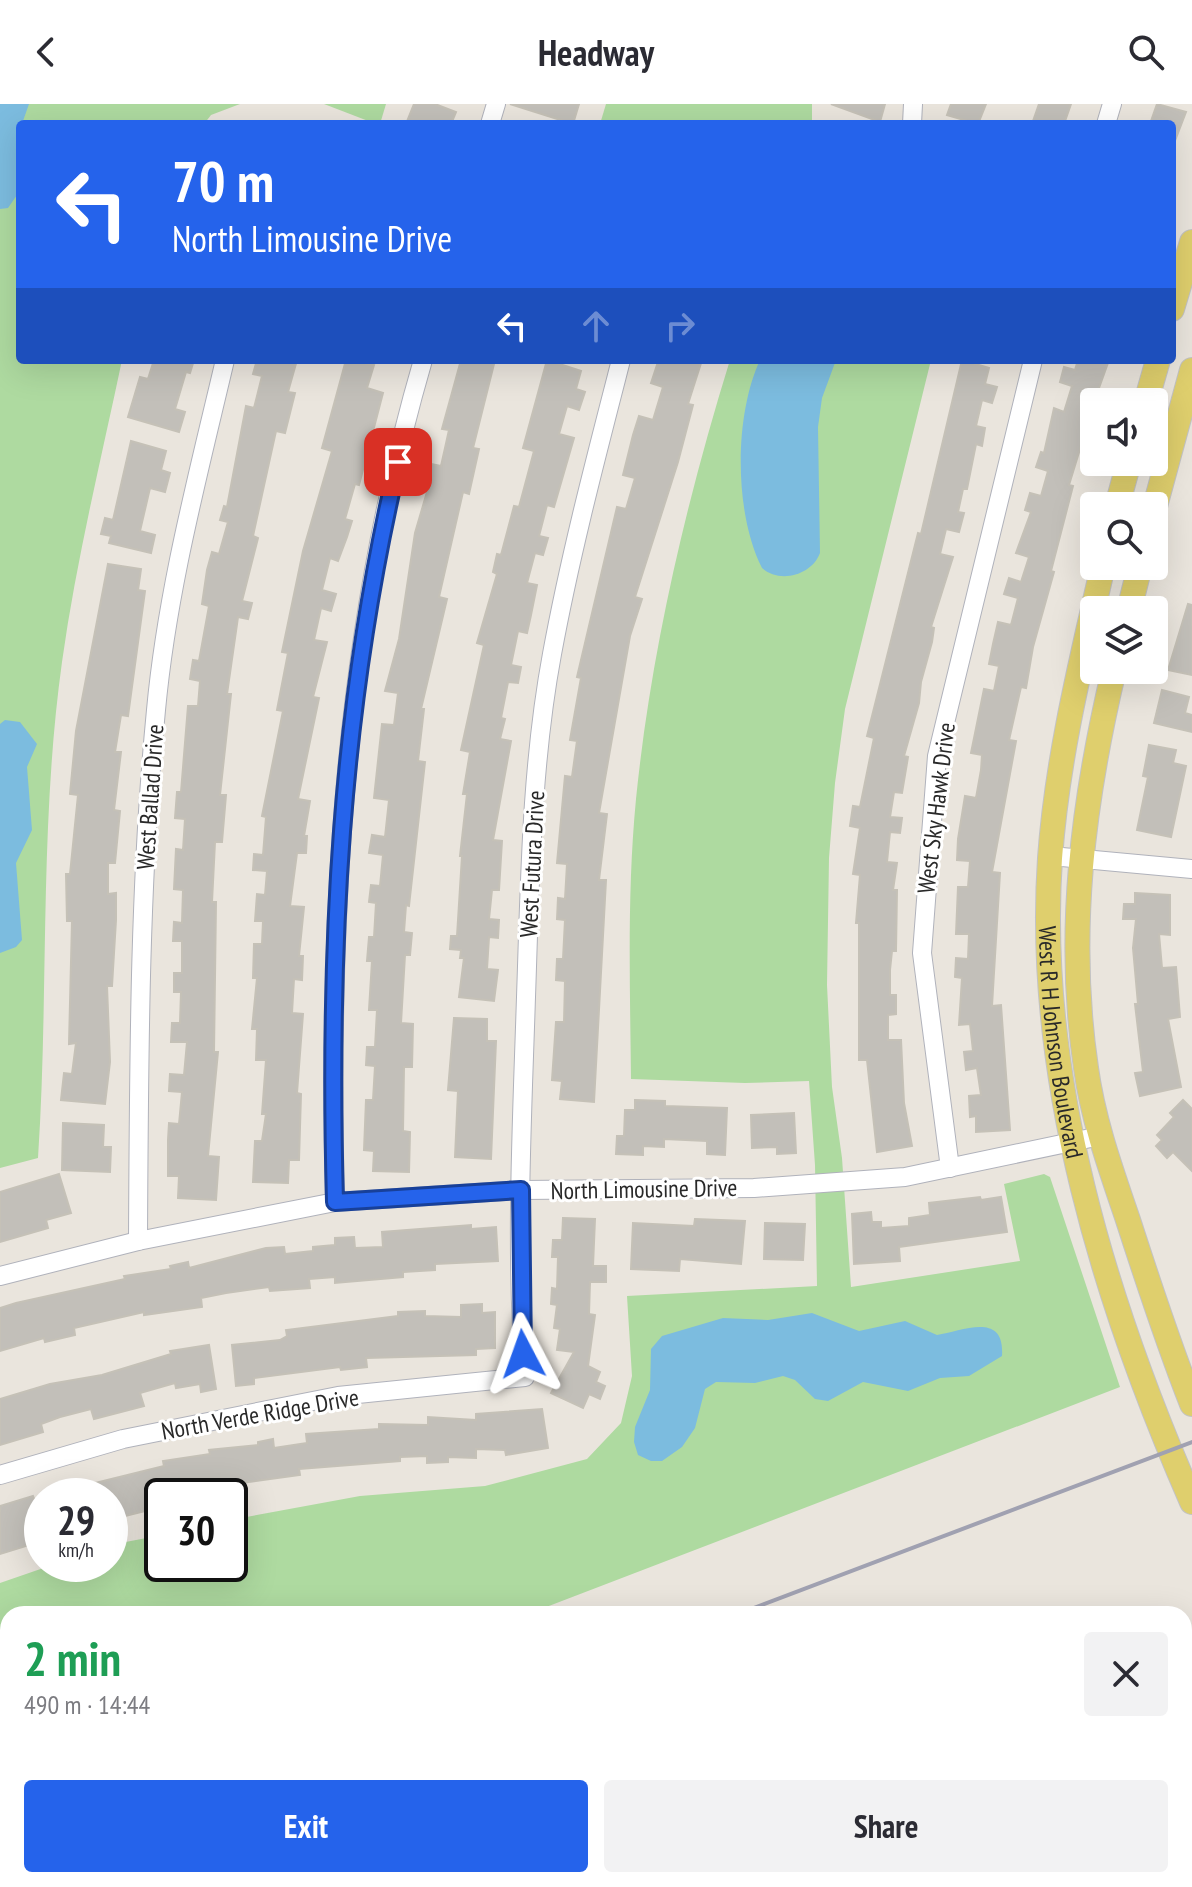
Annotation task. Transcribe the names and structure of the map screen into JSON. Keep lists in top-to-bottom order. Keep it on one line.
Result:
{"streets":{"main road":["West R H Johnson Boulevard"],"street":["West Ballad Drive","West Sky Hawk Drive","West Futura Drive","North Limousine Drive","North Verde Ridge Drive"]},"crossings":[["West Ballad Drive","North Limousine Drive"],["West Sky Hawk Drive","North Limousine Drive"],["West Futura Drive","North Limousine Drive"],["West Futura Drive","North Verde Ridge Drive"],["West R H Johnson Boulevard","North Limousine Drive"]],"page":{"header":"Headway","turn":["70 m","North Limousine Drive"],"speed":"29 km/h","limit":"30","heading":["2 min","490 m · 14:44"],"buttons":["Exit","Share"]}}
